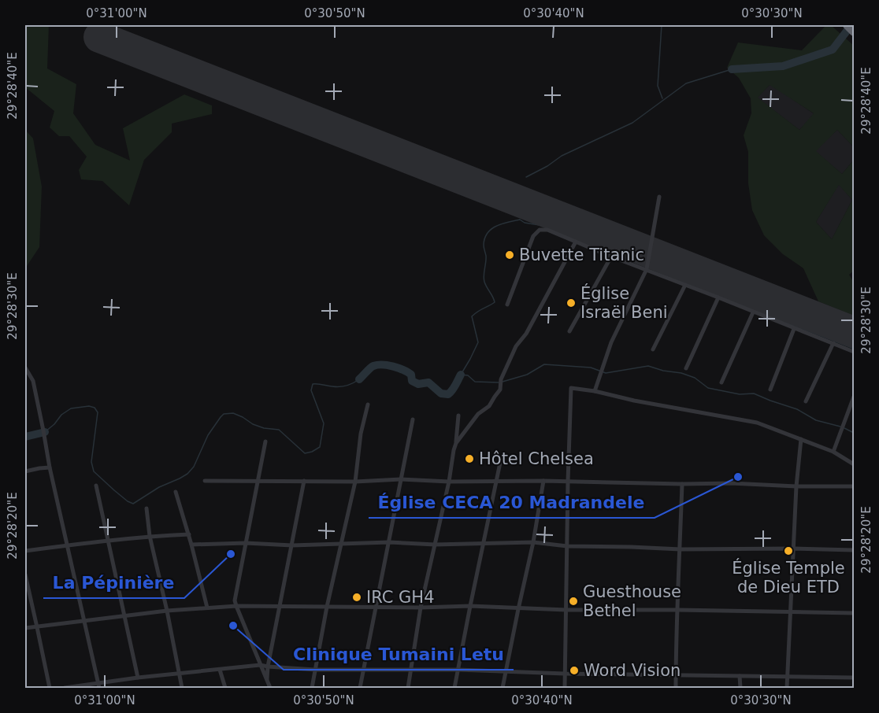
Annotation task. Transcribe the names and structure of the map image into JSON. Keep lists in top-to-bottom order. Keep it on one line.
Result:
{"places":["Buvette Titanic","Église Israël Beni","Hôtel Chelsea","Église CECA 20 Madrandele","Église Temple de Dieu ETD","La Pépinière","IRC GH4","Guesthouse Bethel","Clinique Tumaini Letu","Word Vision"],"coordinates":["0°31'00\"N","0°30'50\"N","0°30'40\"N","0°30'30\"N","29°28'40\"E","29°28'30\"E","29°28'20\"E"]}
